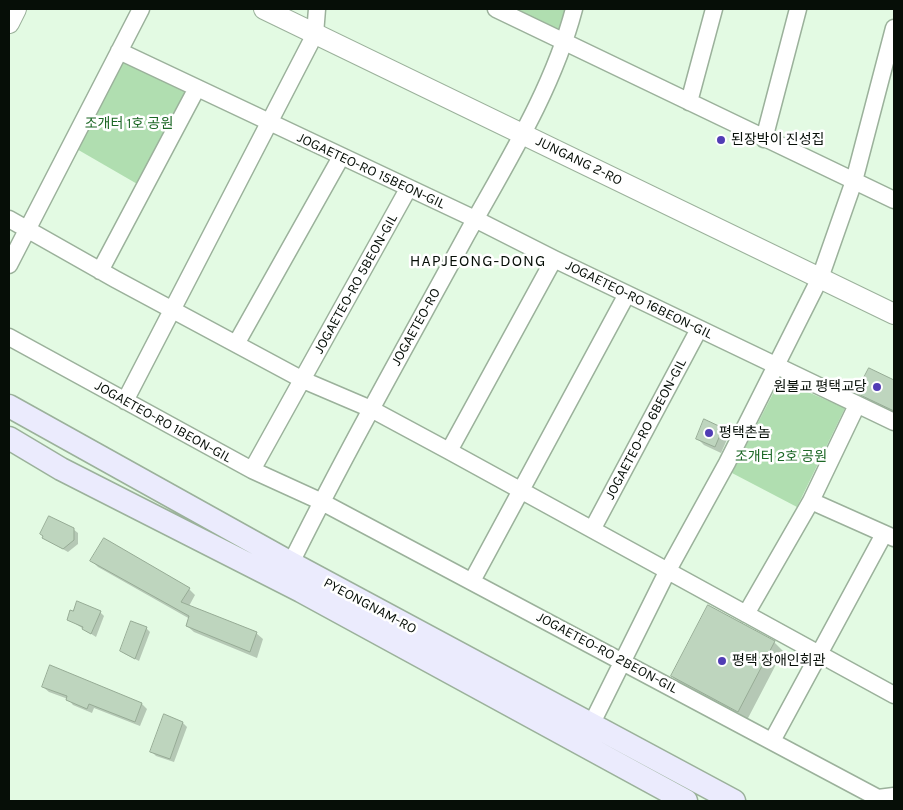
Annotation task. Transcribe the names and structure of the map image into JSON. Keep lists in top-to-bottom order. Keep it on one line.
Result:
{"streets":{"main road":["PYEONGNAM-RO"],"street":["JUNGANG 2-RO","JOGAETEO-RO 15BEON-GIL","JOGAETEO-RO 5BEON-GIL","JOGAETEO-RO 16BEON-GIL","JOGAETEO-RO","JOGAETEO-RO 1BEON-GIL","JOGAETEO-RO 6BEON-GIL","JOGAETEO-RO 2BEON-GIL"]},"crossings":[["JUNGANG 2-RO","JOGAETEO-RO"],["JOGAETEO-RO 15BEON-GIL","JOGAETEO-RO 5BEON-GIL"],["JOGAETEO-RO 15BEON-GIL","JOGAETEO-RO 16BEON-GIL"],["JOGAETEO-RO 15BEON-GIL","JOGAETEO-RO"],["JOGAETEO-RO 5BEON-GIL","JOGAETEO-RO 1BEON-GIL"],["JOGAETEO-RO 16BEON-GIL","JOGAETEO-RO"],["JOGAETEO-RO 16BEON-GIL","JOGAETEO-RO 6BEON-GIL"],["JOGAETEO-RO","JOGAETEO-RO 1BEON-GIL"],["JOGAETEO-RO","PYEONGNAM-RO"],["JOGAETEO-RO","JOGAETEO-RO 2BEON-GIL"],["JOGAETEO-RO 1BEON-GIL","JOGAETEO-RO 2BEON-GIL"]],"districts":["HAPJEONG-DONG"],"parks":["조개터 1호 공원","조개터 2호 공원"],"places":["된장박이 진성집","원불교 평택교당","평택촌놈","평택 장애인회관"]}
